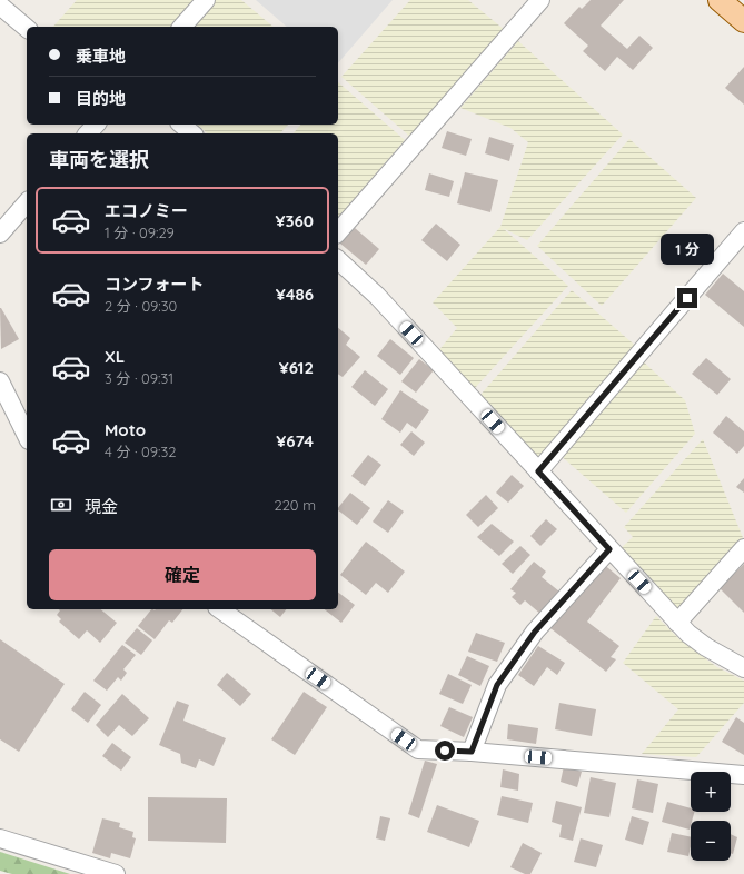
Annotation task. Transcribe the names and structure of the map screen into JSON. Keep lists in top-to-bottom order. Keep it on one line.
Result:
{"page":{"banner":["乗車地","目的地"],"heading":"車両を選択","list":[{"name":"エコノミー","note":"1 分 · 09:29","value":"¥360"},{"name":"コンフォート","note":"2 分 · 09:30","value":"¥486"},{"name":"XL","note":"3 分 · 09:31","value":"¥612"},{"name":"Moto","note":"4 分 · 09:32","value":"¥674"}],"bubble":"1 分","pay":["現金","220 m"],"buttons":"確定","map_buttons":["+","−"]}}
